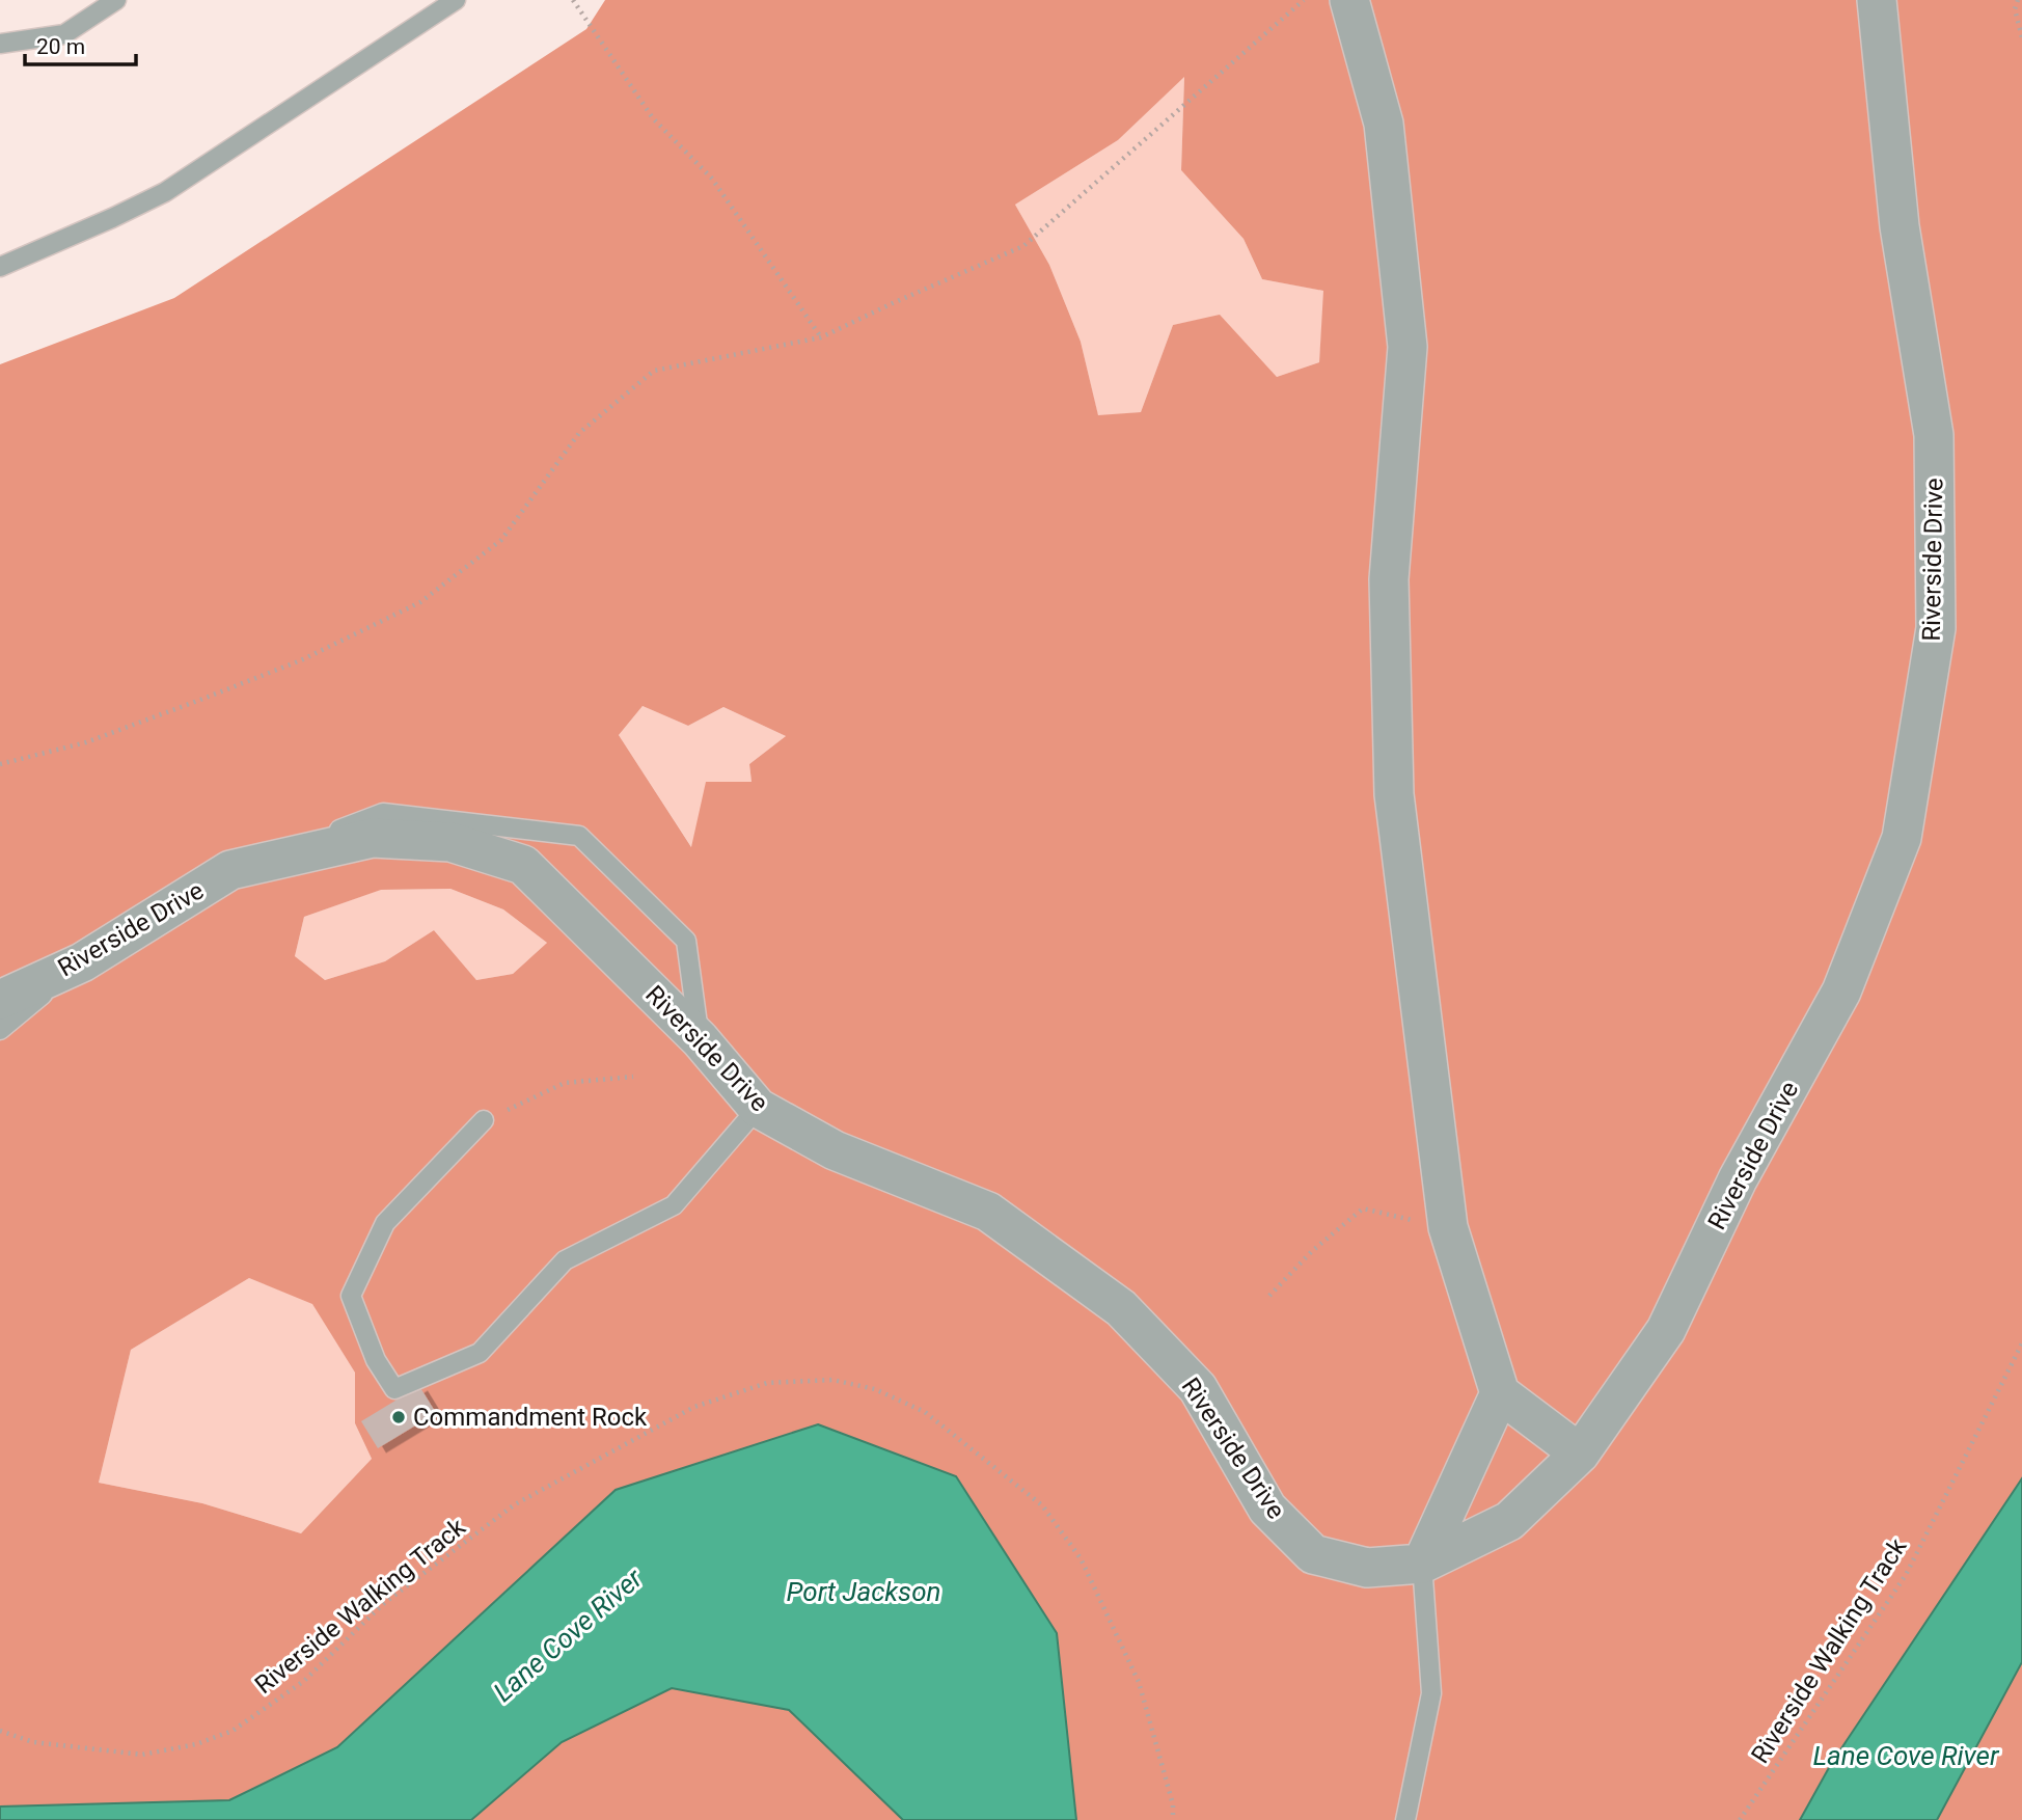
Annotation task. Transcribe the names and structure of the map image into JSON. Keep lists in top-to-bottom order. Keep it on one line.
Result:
{"streets":{"street":["Riverside Drive"],"path":["Riverside Walking Track"]},"water":["Port Jackson","Lane Cove River"],"places":["Commandment Rock"],"scale_bar":"20 m"}
